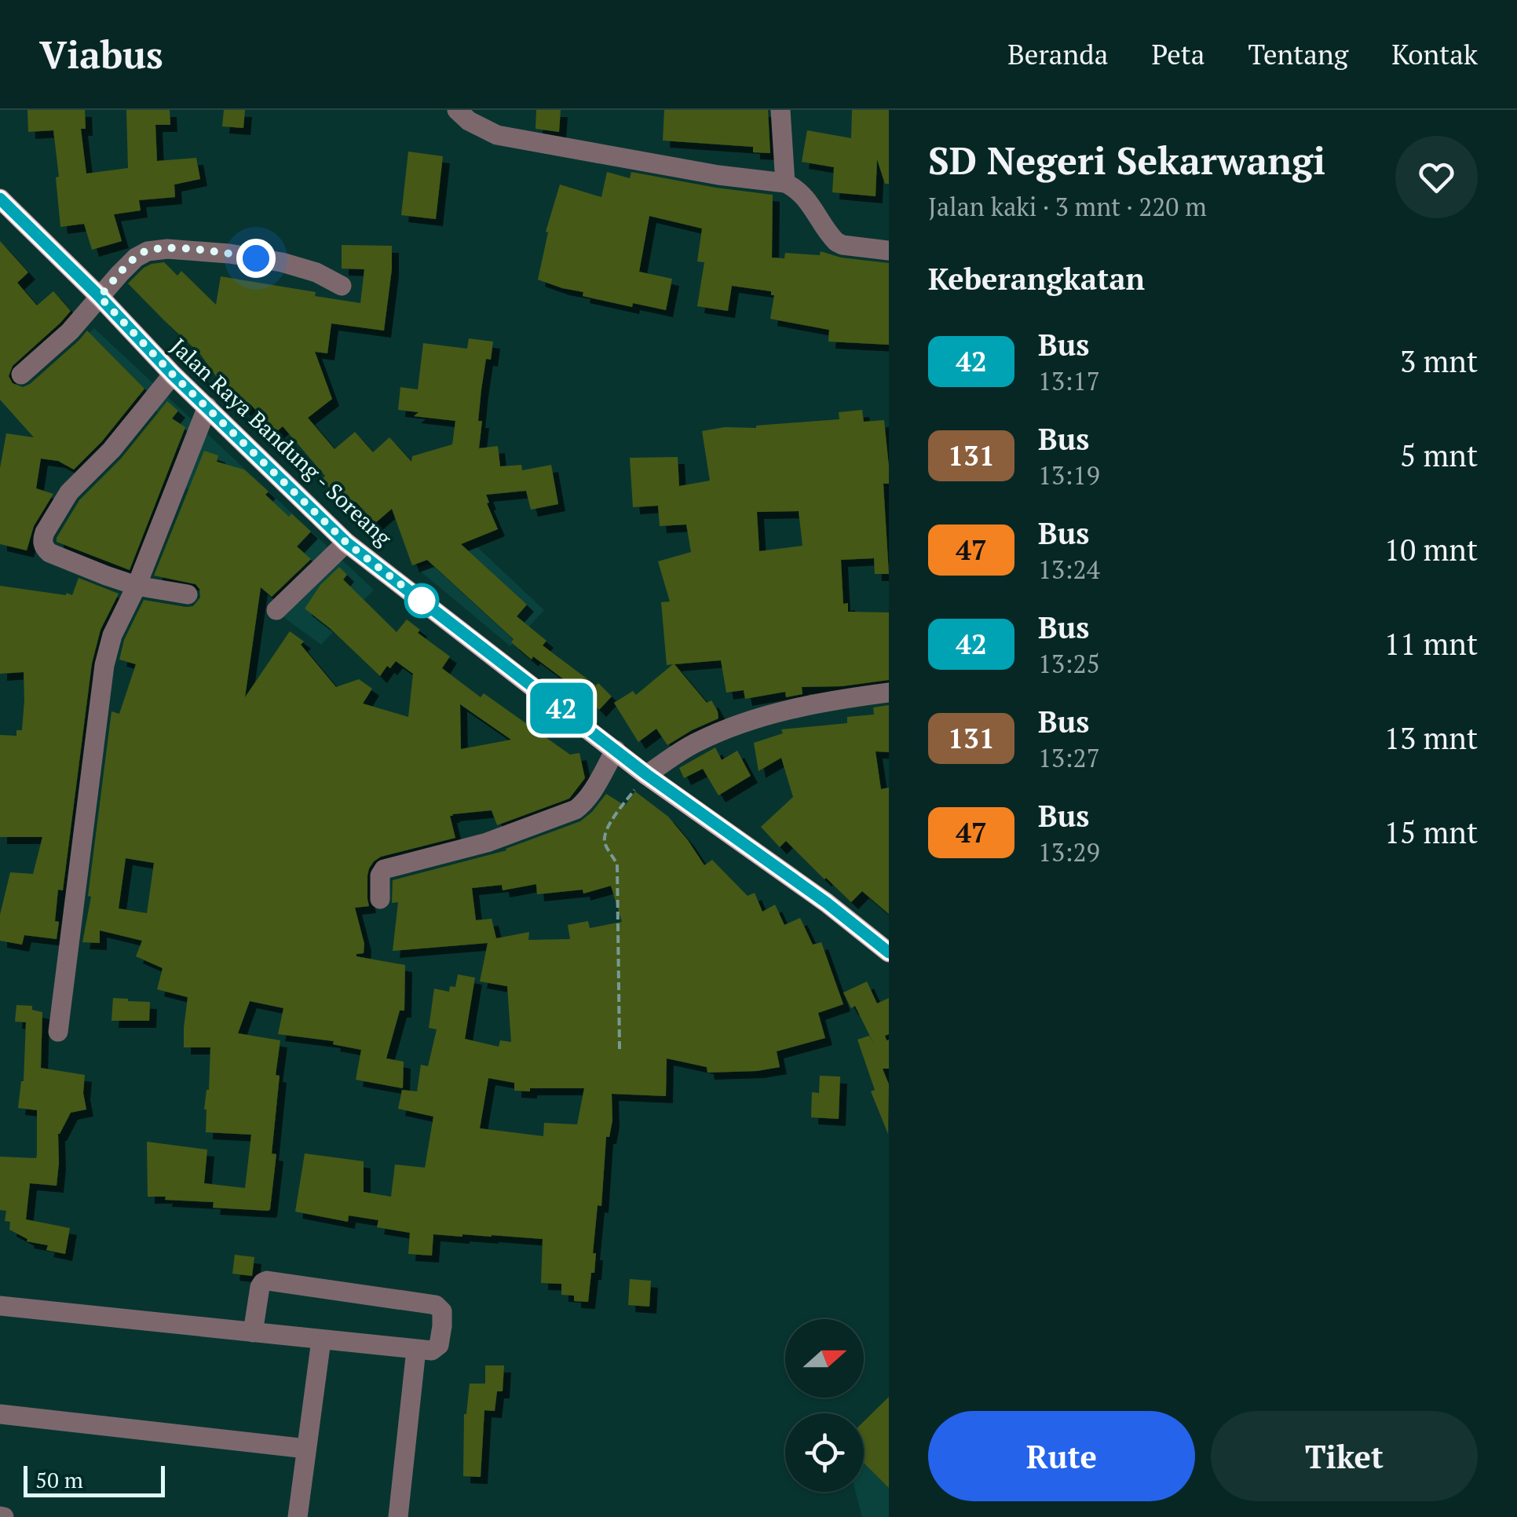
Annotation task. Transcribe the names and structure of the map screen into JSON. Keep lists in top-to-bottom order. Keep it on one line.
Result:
{"streets":{"main road":["Jalan Raya Bandung - Soreang"]},"lines":["bus line 42"],"scale_bar":"50 m","north":"right","page":{"header":"Viabus","nav":["Beranda","Peta","Tentang","Kontak"],"on_map":"42","heading":[["SD Negeri Sekarwangi","Jalan kaki · 3 mnt · 220 m"],"Keberangkatan"],"list":[{"mark":"42","name":"Bus","note":"13:17","value":"3 mnt"},{"mark":"131","name":"Bus","note":"13:19","value":"5 mnt"},{"mark":"47","name":"Bus","note":"13:24","value":"10 mnt"},{"mark":"42","name":"Bus","note":"13:25","value":"11 mnt"},{"mark":"131","name":"Bus","note":"13:27","value":"13 mnt"},{"mark":"47","name":"Bus","note":"13:29","value":"15 mnt"}],"buttons":["Rute","Tiket"],"scale":"50 m"}}
